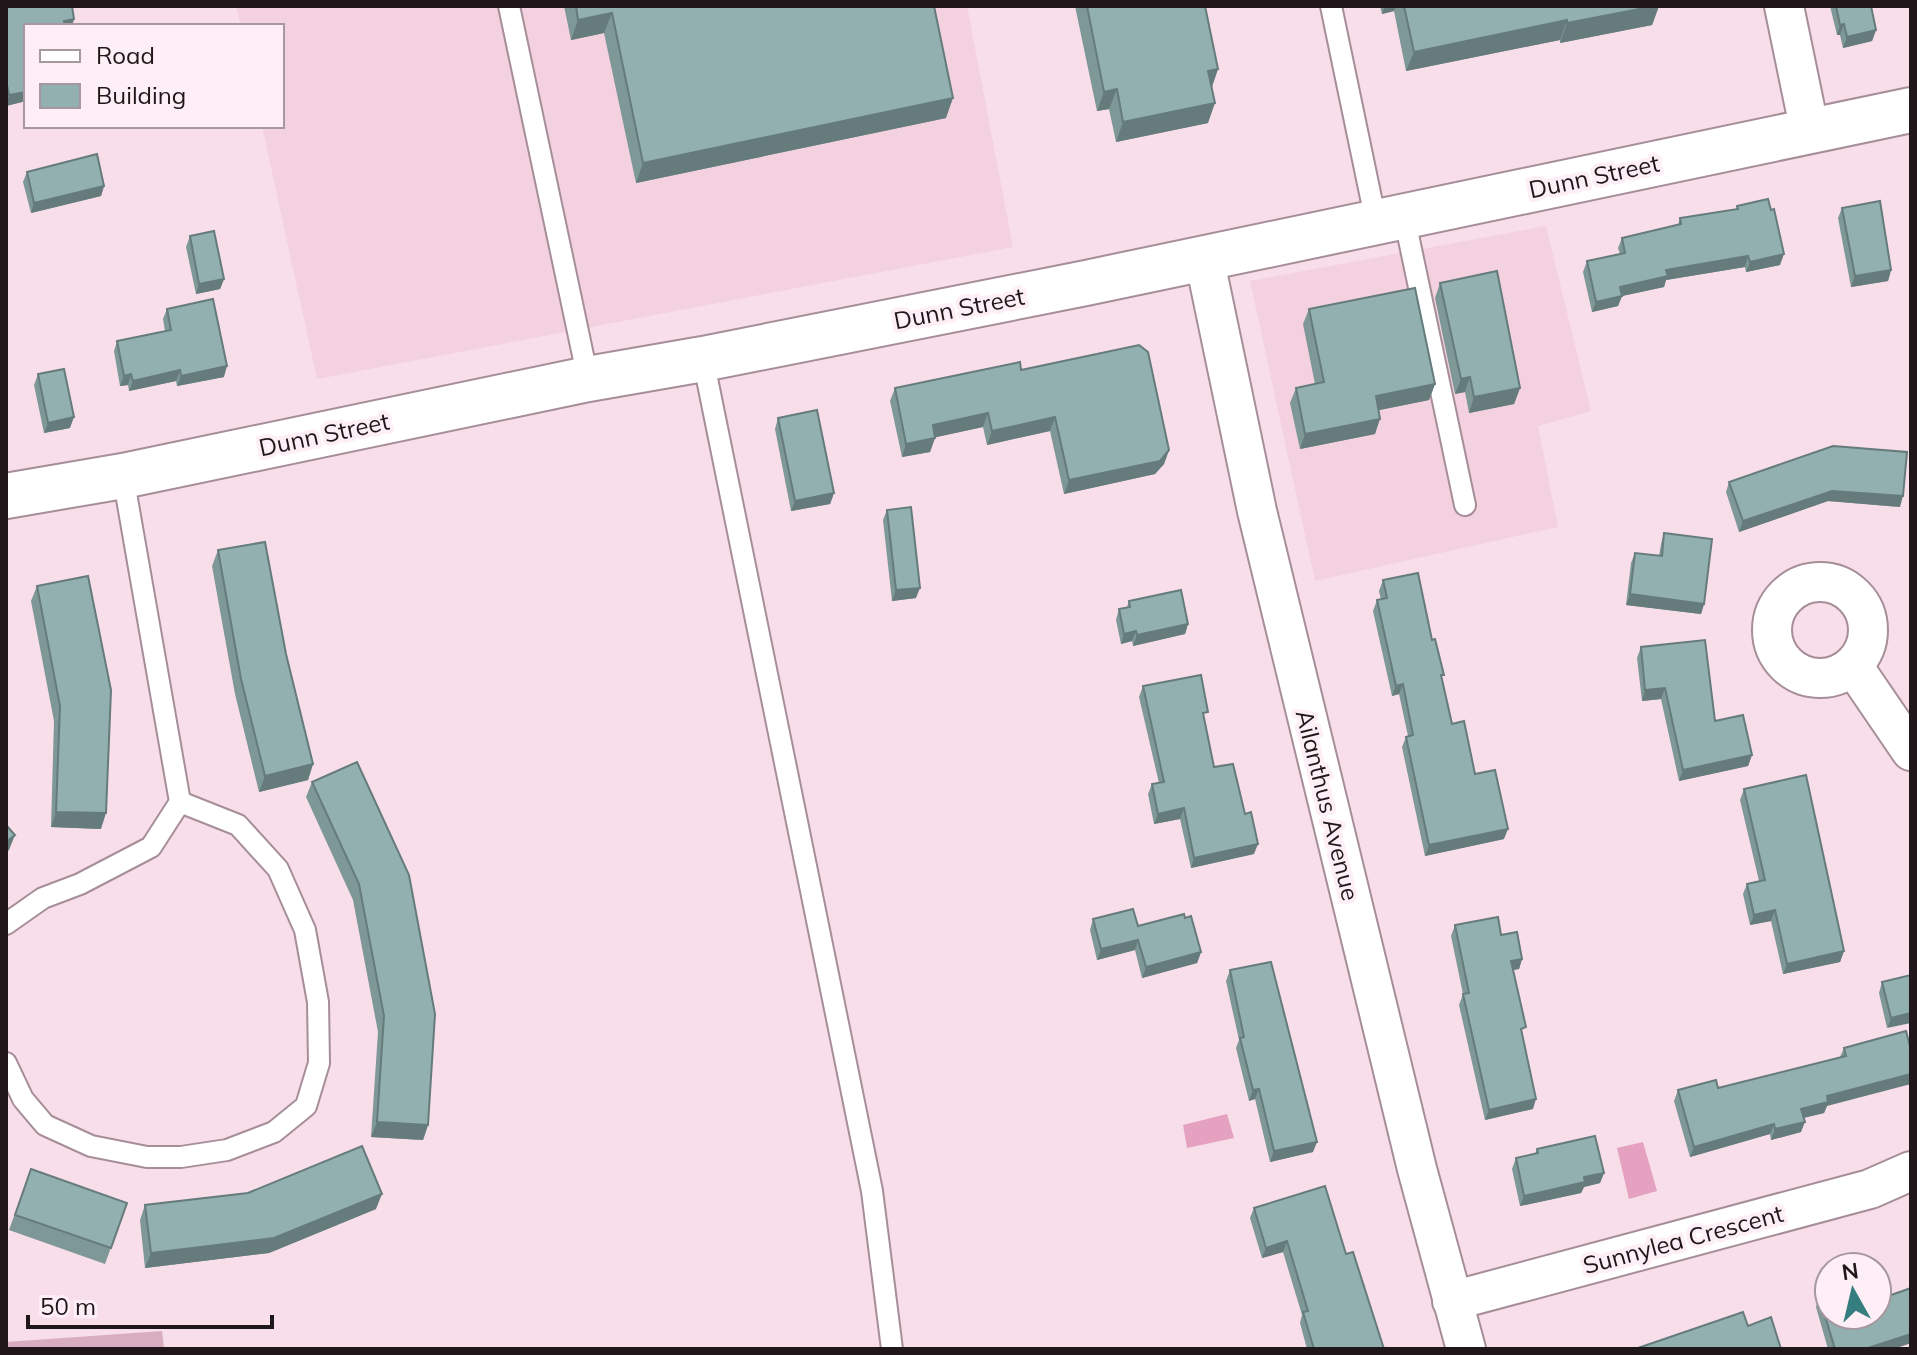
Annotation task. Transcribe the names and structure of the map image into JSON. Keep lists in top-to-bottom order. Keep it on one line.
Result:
{"streets":{"street":["Dunn Street","Ailanthus Avenue","Sunnylea Crescent"]},"crossings":[["Dunn Street","Ailanthus Avenue"],["Ailanthus Avenue","Sunnylea Crescent"]],"legend":["Road","Building"],"scale_bar":"50 m","north":"top"}
